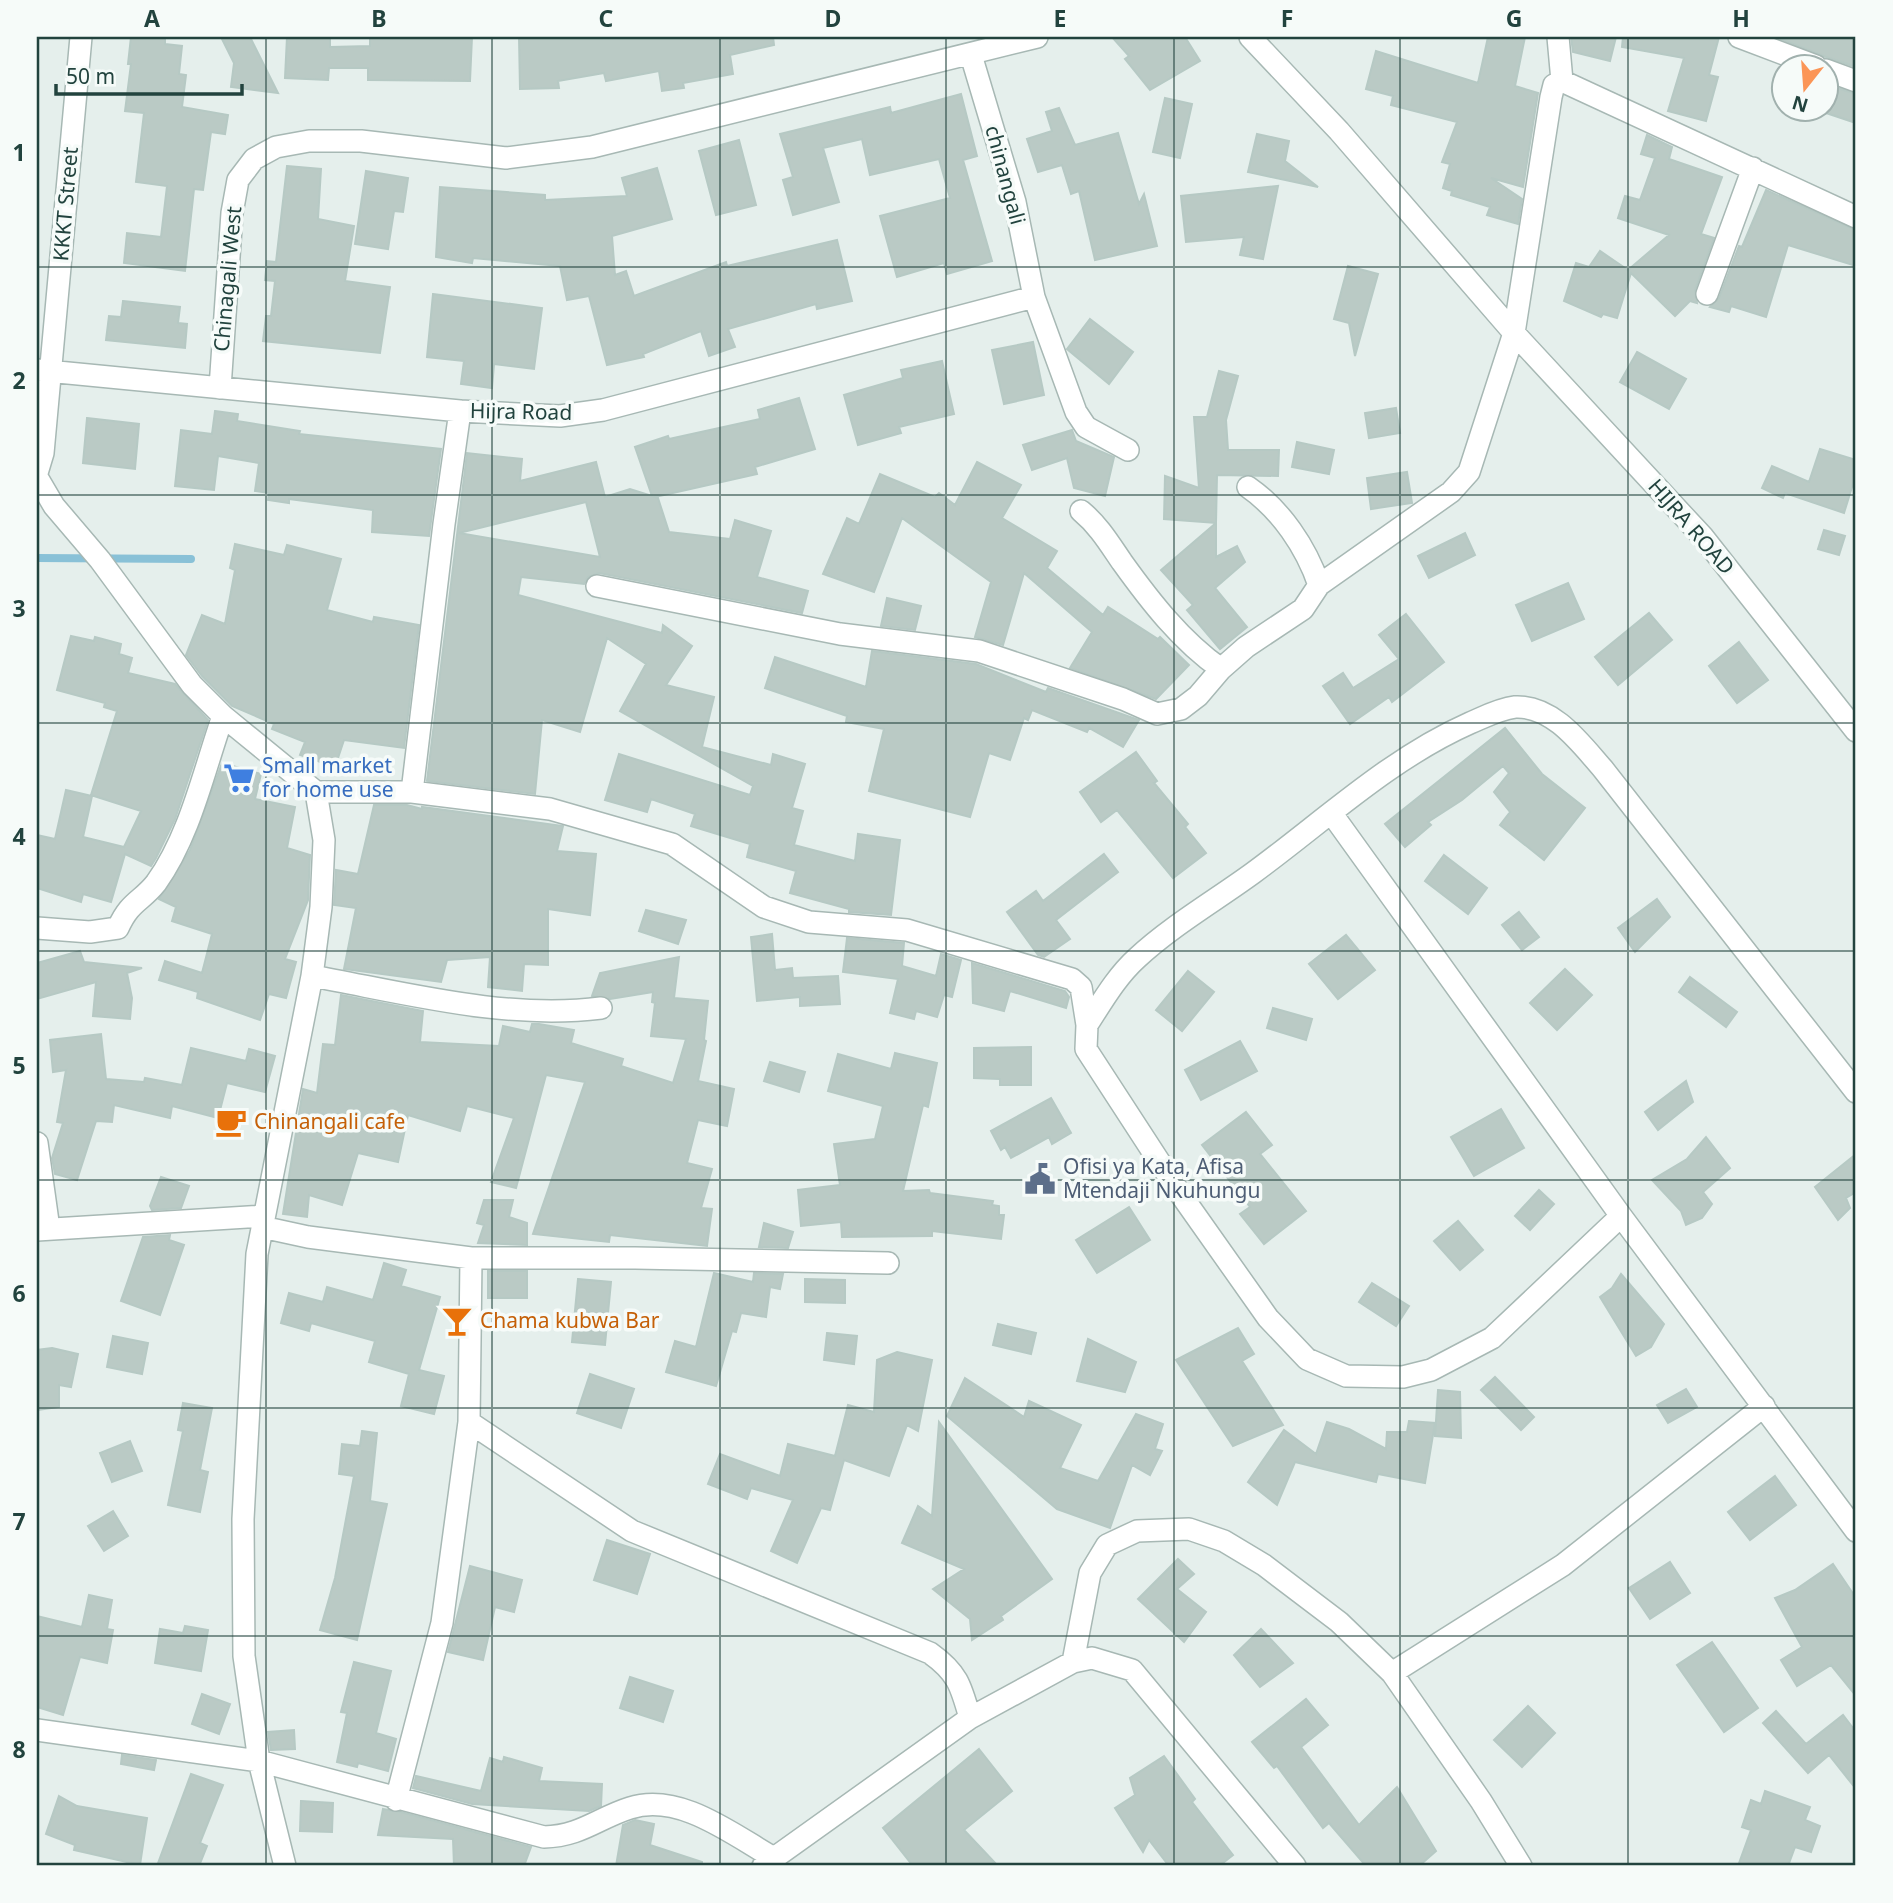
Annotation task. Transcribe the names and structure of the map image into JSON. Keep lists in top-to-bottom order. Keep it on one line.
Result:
{"streets":{"street":["chinangali","KKKT Street","Chinagali West","Hijra Road","HIJRA ROAD"]},"crossings":[["chinangali","Chinagali West"],["chinangali","Hijra Road"],["KKKT Street","Hijra Road"],["Chinagali West","Hijra Road"]],"places":{"supermarket":["Small market for home use"],"cafe":["Chinangali cafe"],"public building":["Ofisi ya Kata, Afisa Mtendaji Nkuhungu"],"bar":["Chama kubwa Bar"]},"scale_bar":"50 m","north":"bottom","grid":{"columns":["A","B","C","D","E","F","G","H"],"rows":["1","2","3","4","5","6","7","8"]}}
